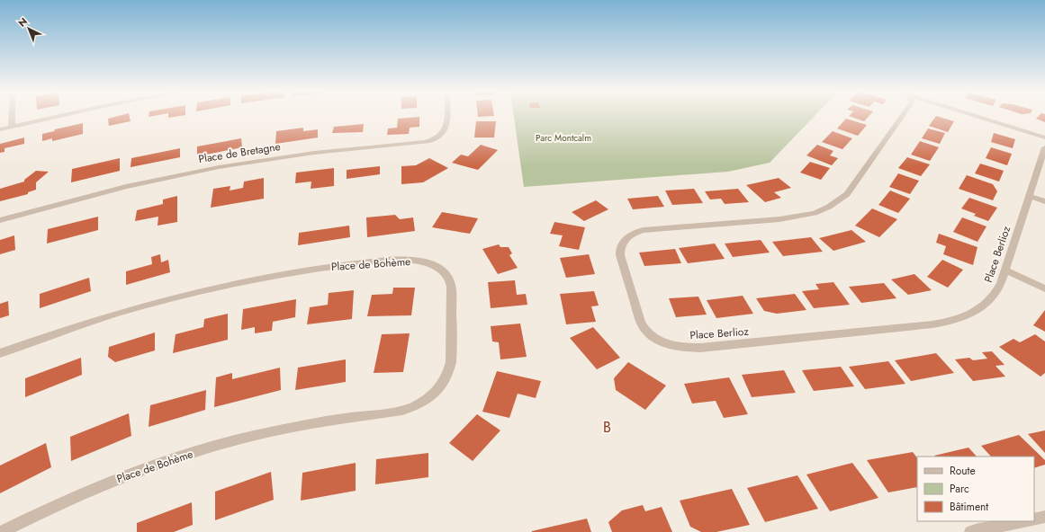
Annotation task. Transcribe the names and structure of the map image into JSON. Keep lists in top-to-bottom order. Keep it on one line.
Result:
{"streets":{"street":["Place de Bretagne","Place Berlioz","Place de Bohème"]},"districts":["B"],"parks":["Parc Montcalm"],"legend":["Route","Parc","Bâtiment"],"north":"top left"}
